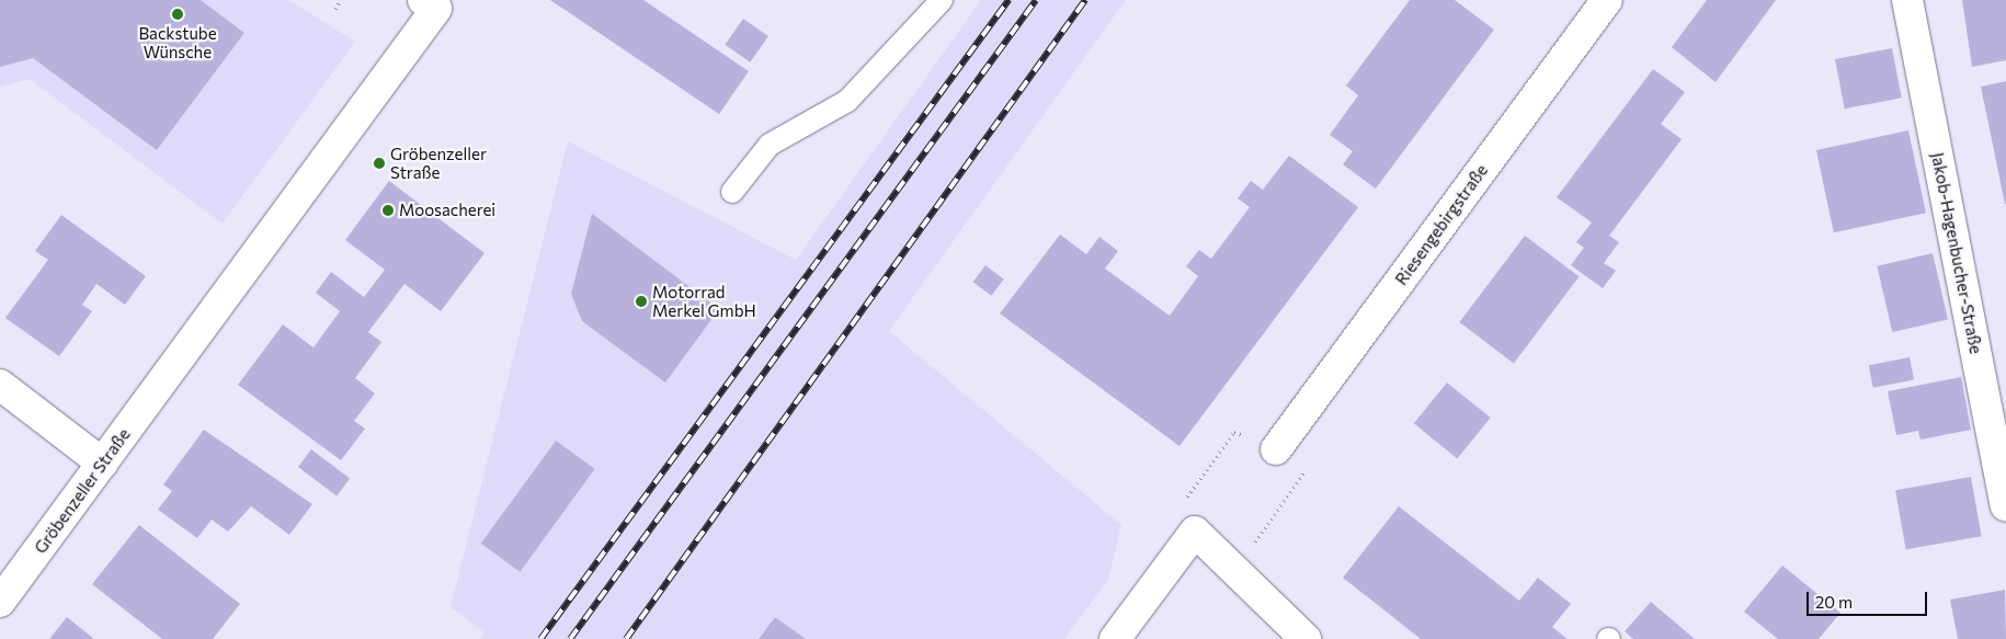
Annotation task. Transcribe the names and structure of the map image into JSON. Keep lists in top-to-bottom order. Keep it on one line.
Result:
{"streets":{"street":["Riesengebirgstraße","Jakob-Hagenbucher-Straße","Gröbenzeller Straße"]},"places":["Backstube Wünsche","Gröbenzeller Straße","Moosacherei","Motorrad Merkel GmbH"],"scale_bar":"20 m"}
